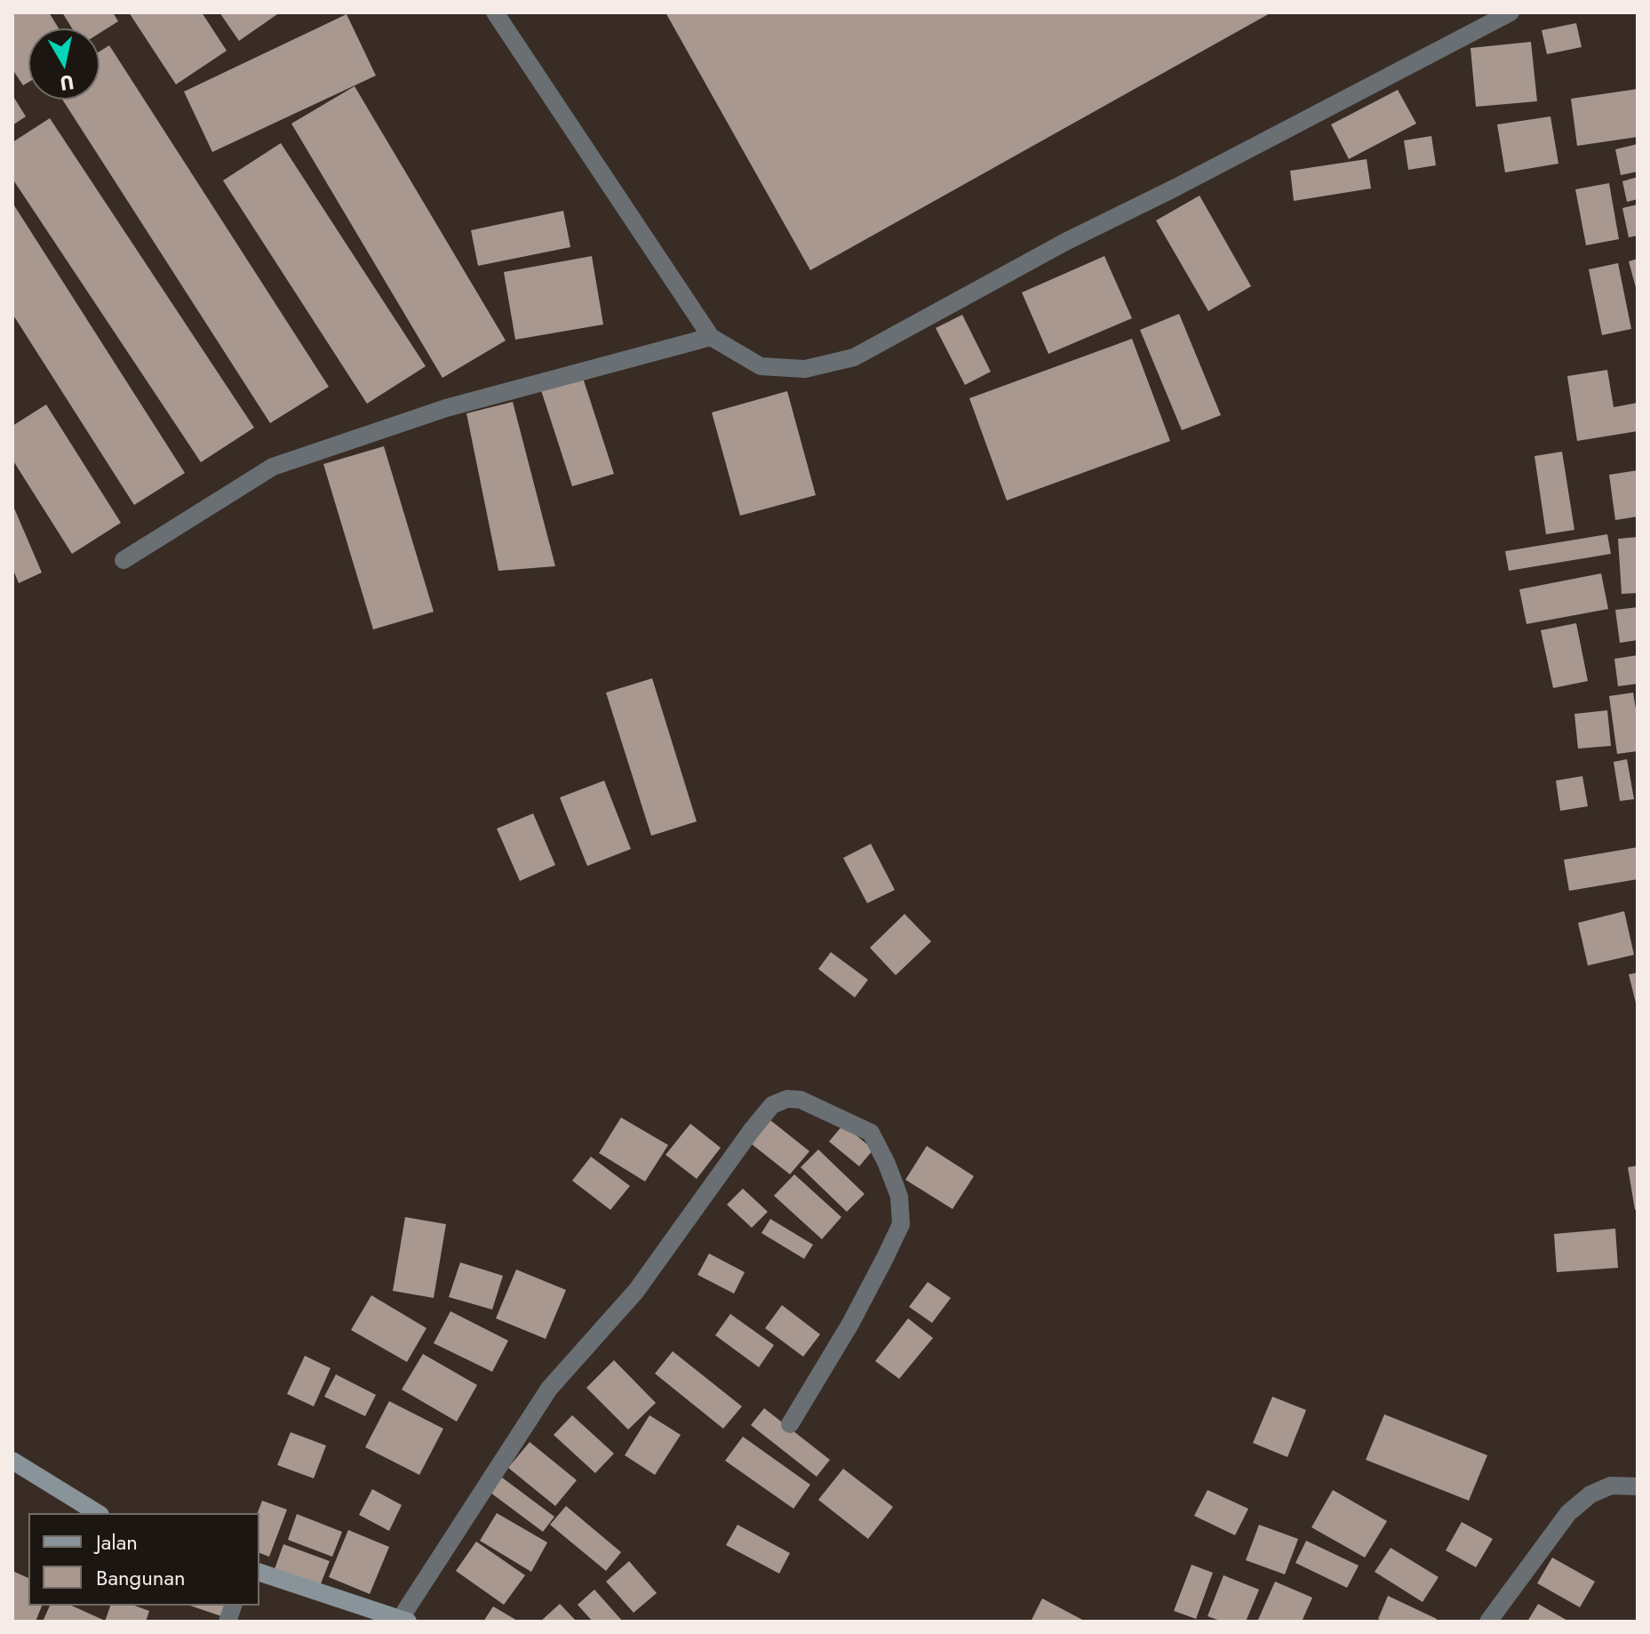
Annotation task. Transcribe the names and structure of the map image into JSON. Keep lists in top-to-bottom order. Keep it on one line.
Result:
{"legend":["Jalan","Bangunan"],"north":"bottom"}
